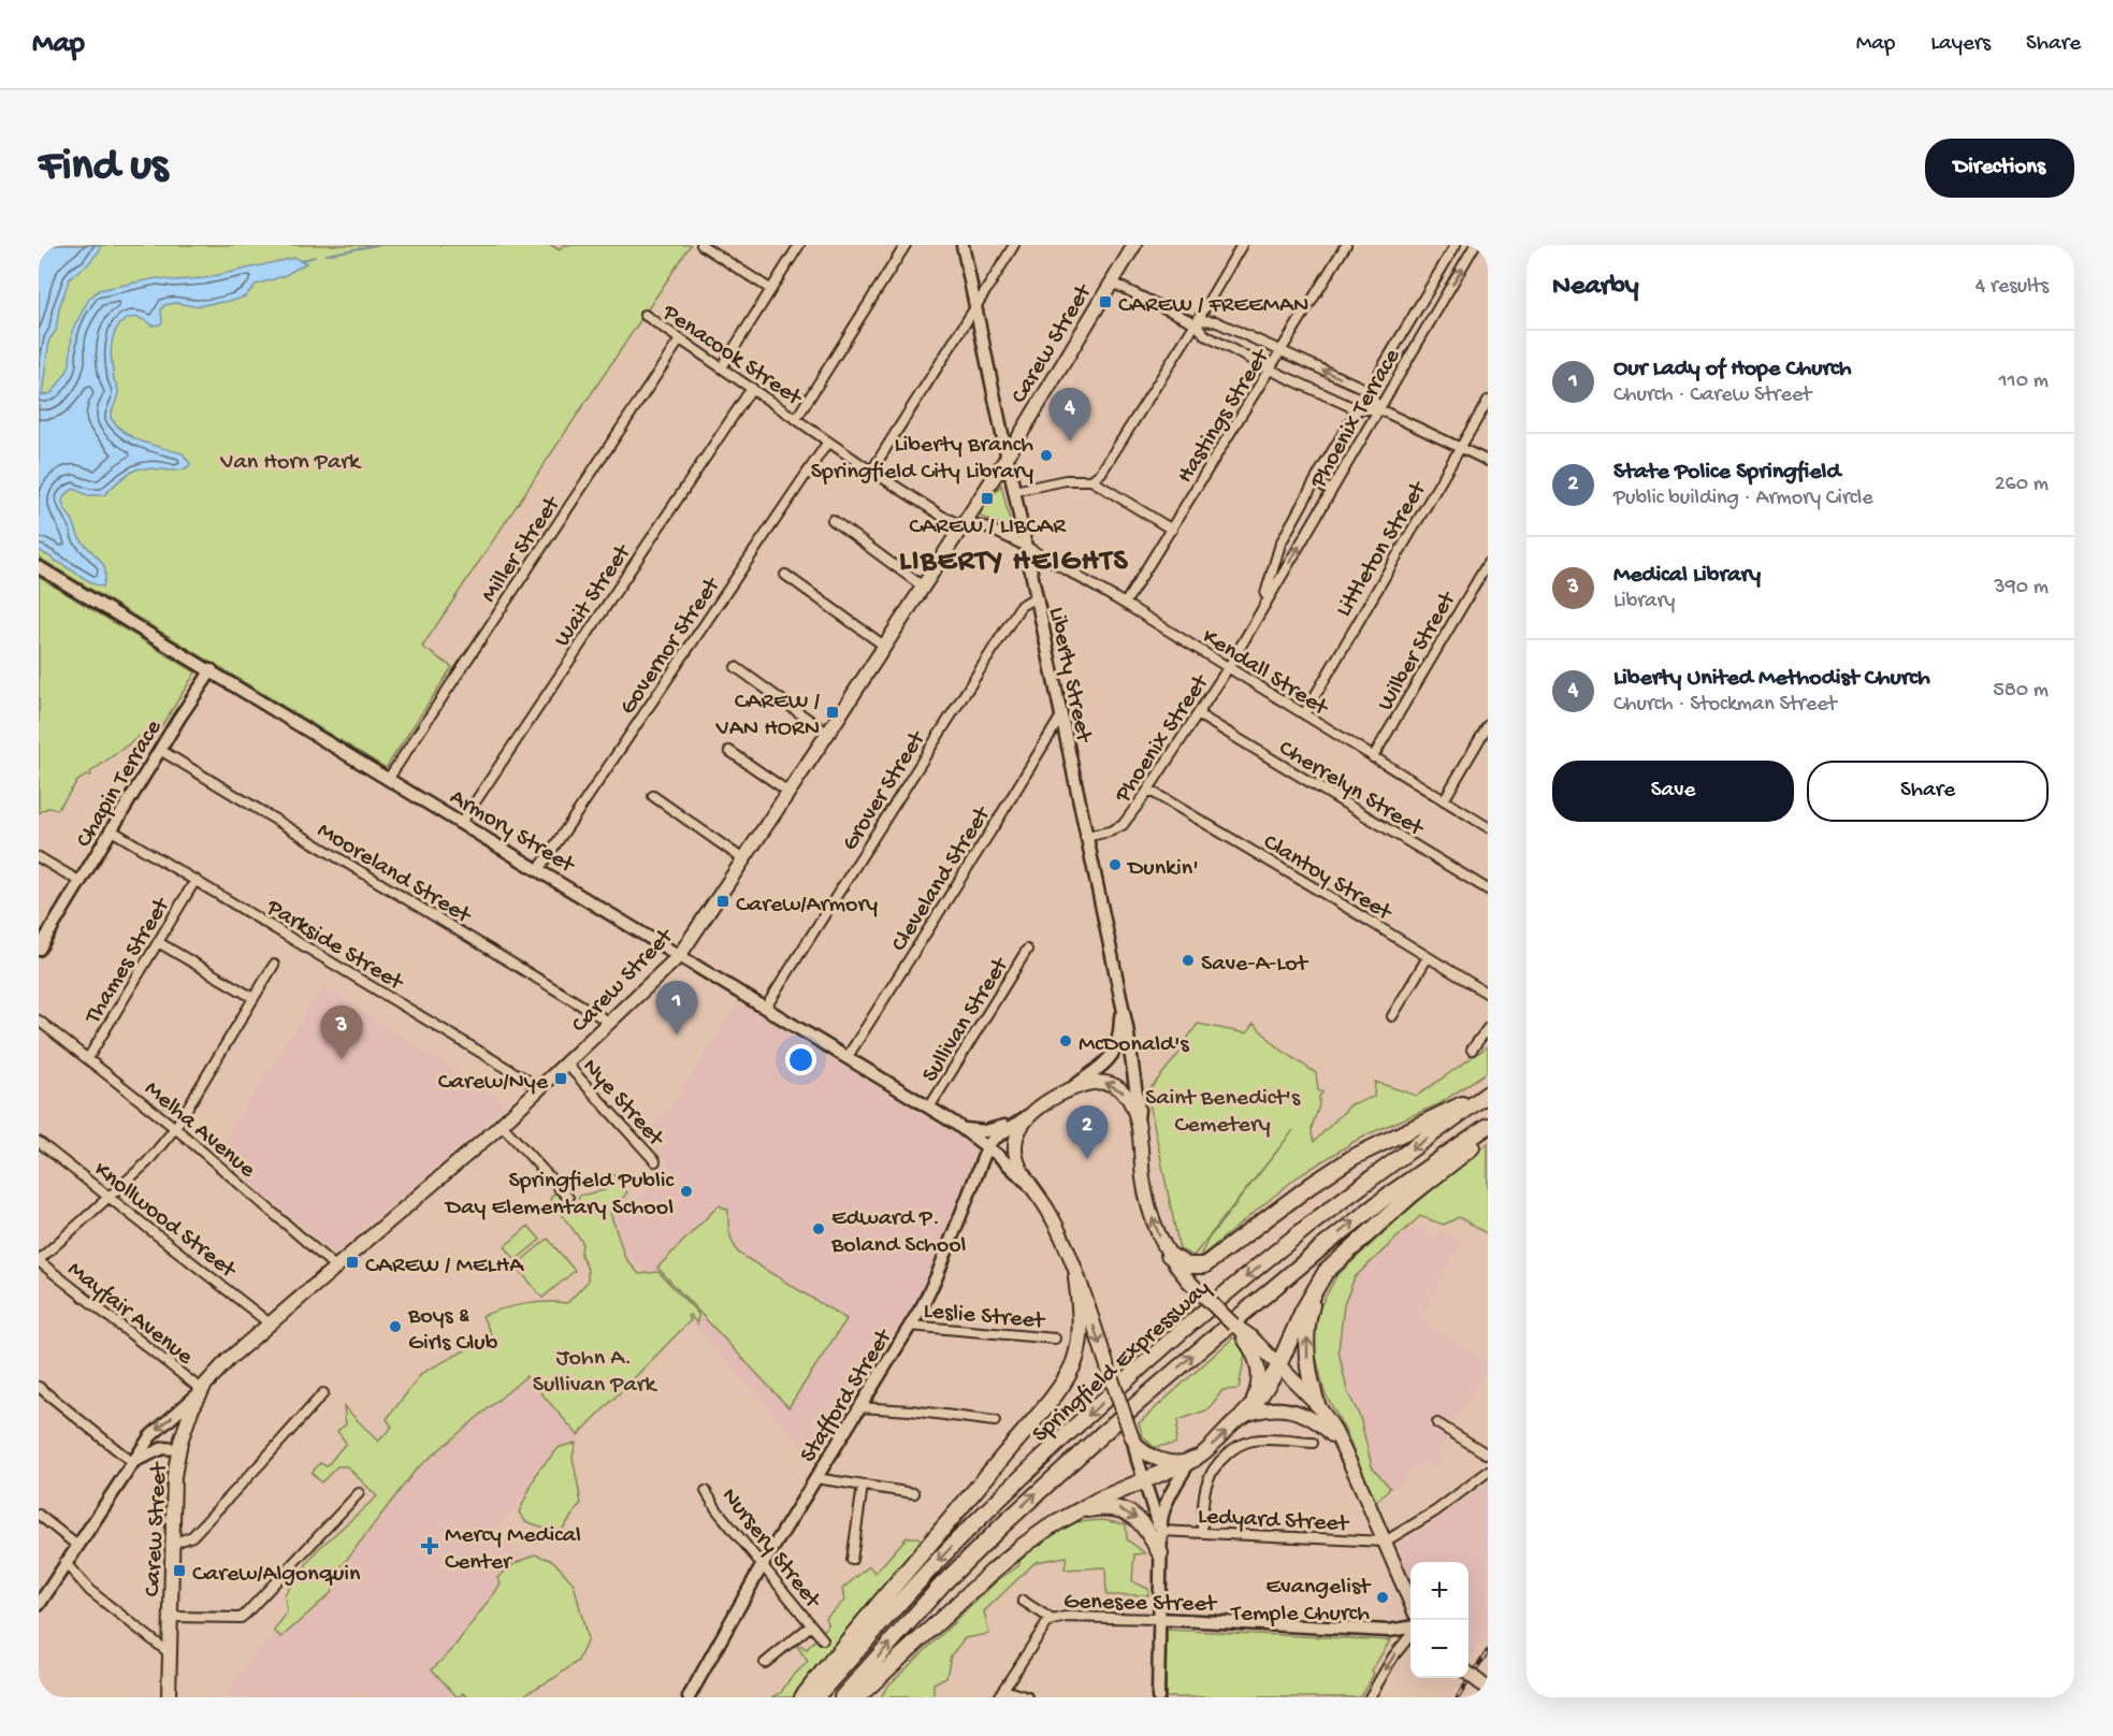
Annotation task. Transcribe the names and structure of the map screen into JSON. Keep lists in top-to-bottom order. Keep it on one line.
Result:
{"streets":{"highway":["Springfield Expressway"],"main road":["Carew Street","Liberty Street","Chapin Terrace","Armory Street","Stafford Street","Genesee Street"],"street":["Penacook Street","Hastings Street","Phoenix Terrace","Miller Street","Littleton Street","Wait Street","Governor Street","Wilber Street","Kendall Street","Phoenix Street","Cherrelyn Street","Grover Street","Mooreland Street","Clantoy Street","Cleveland Street","Parkside Street","Thames Street","Sullivan Street","Nye Street","Melha Avenue","Knollwood Street","Mayfair Avenue","Leslie Street","Ledyard Street","Nursery Street"]},"crossings":[["Carew Street","Penacook Street"],["Carew Street","Liberty Street"],["Carew Street","Armory Street"],["Carew Street","Mooreland Street"],["Carew Street","Parkside Street"],["Carew Street","Nye Street"],["Carew Street","Melha Avenue"],["Carew Street","Knollwood Street"],["Carew Street","Mayfair Avenue"],["Penacook Street","Miller Street"],["Penacook Street","Wait Street"],["Penacook Street","Governor Street"],["Penacook Street","Kendall Street"],["Penacook Street","Liberty Street"],["Hastings Street","Kendall Street"],["Phoenix Terrace","Kendall Street"],["Phoenix Terrace","Phoenix Street"],["Miller Street","Armory Street"],["Littleton Street","Kendall Street"],["Wait Street","Armory Street"],["Governor Street","Armory Street"],["Wilber Street","Kendall Street"],["Kendall Street","Liberty Street"],["Kendall Street","Phoenix Street"],["Liberty Street","Phoenix Street"],["Liberty Street","Grover Street"],["Liberty Street","Cleveland Street"],["Phoenix Street","Cherrelyn Street"],["Phoenix Street","Clantoy Street"],["Chapin Terrace","Armory Street"],["Chapin Terrace","Mooreland Street"],["Chapin Terrace","Parkside Street"],["Grover Street","Armory Street"],["Armory Street","Cleveland Street"],["Armory Street","Sullivan Street"],["Armory Street","Stafford Street"],["Parkside Street","Thames Street"],["Thames Street","Melha Avenue"],["Leslie Street","Stafford Street"],["Stafford Street","Nursery Street"]],"districts":["LIBERTY HEIGHTS"],"parks":["Van Horn Park","Saint Benedict's Cemetery","John A. Sullivan Park"],"places":{"transit":["CAREW / FREEMAN","CAREW / LIBCAR","CAREW / VAN HORN","Carew/Armory","Carew/Nye","CAREW / MELHA","Carew/Algonquin"],"other":["Liberty Branch Springfield City Library","Dunkin'","Save-A-Lot","McDonald's","Springfield Public Day Elementary School","Edward P. Boland School","Boys & Girls Club","Evangelist Temple Church"],"health":["Mercy Medical Center"]},"page":{"header":"Map","nav":["Map","Layers","Share"],"buttons":["Directions",["Save","Share"]],"title":"Find us","heading":["Nearby","4 results"],"list":[{"mark":"1","name":"Our Lady of Hope Church","note":"Church · Carew Street","value":"110 m"},{"mark":"2","name":"State Police Springfield","note":"Public building · Armory Circle","value":"260 m"},{"mark":"3","name":"Medical Library","note":"Library","value":"390 m"},{"mark":"4","name":"Liberty United Methodist Church","note":"Church · Stockman Street","value":"580 m"}],"pins":["4","1","3","2"],"map_buttons":["+","−"]}}
